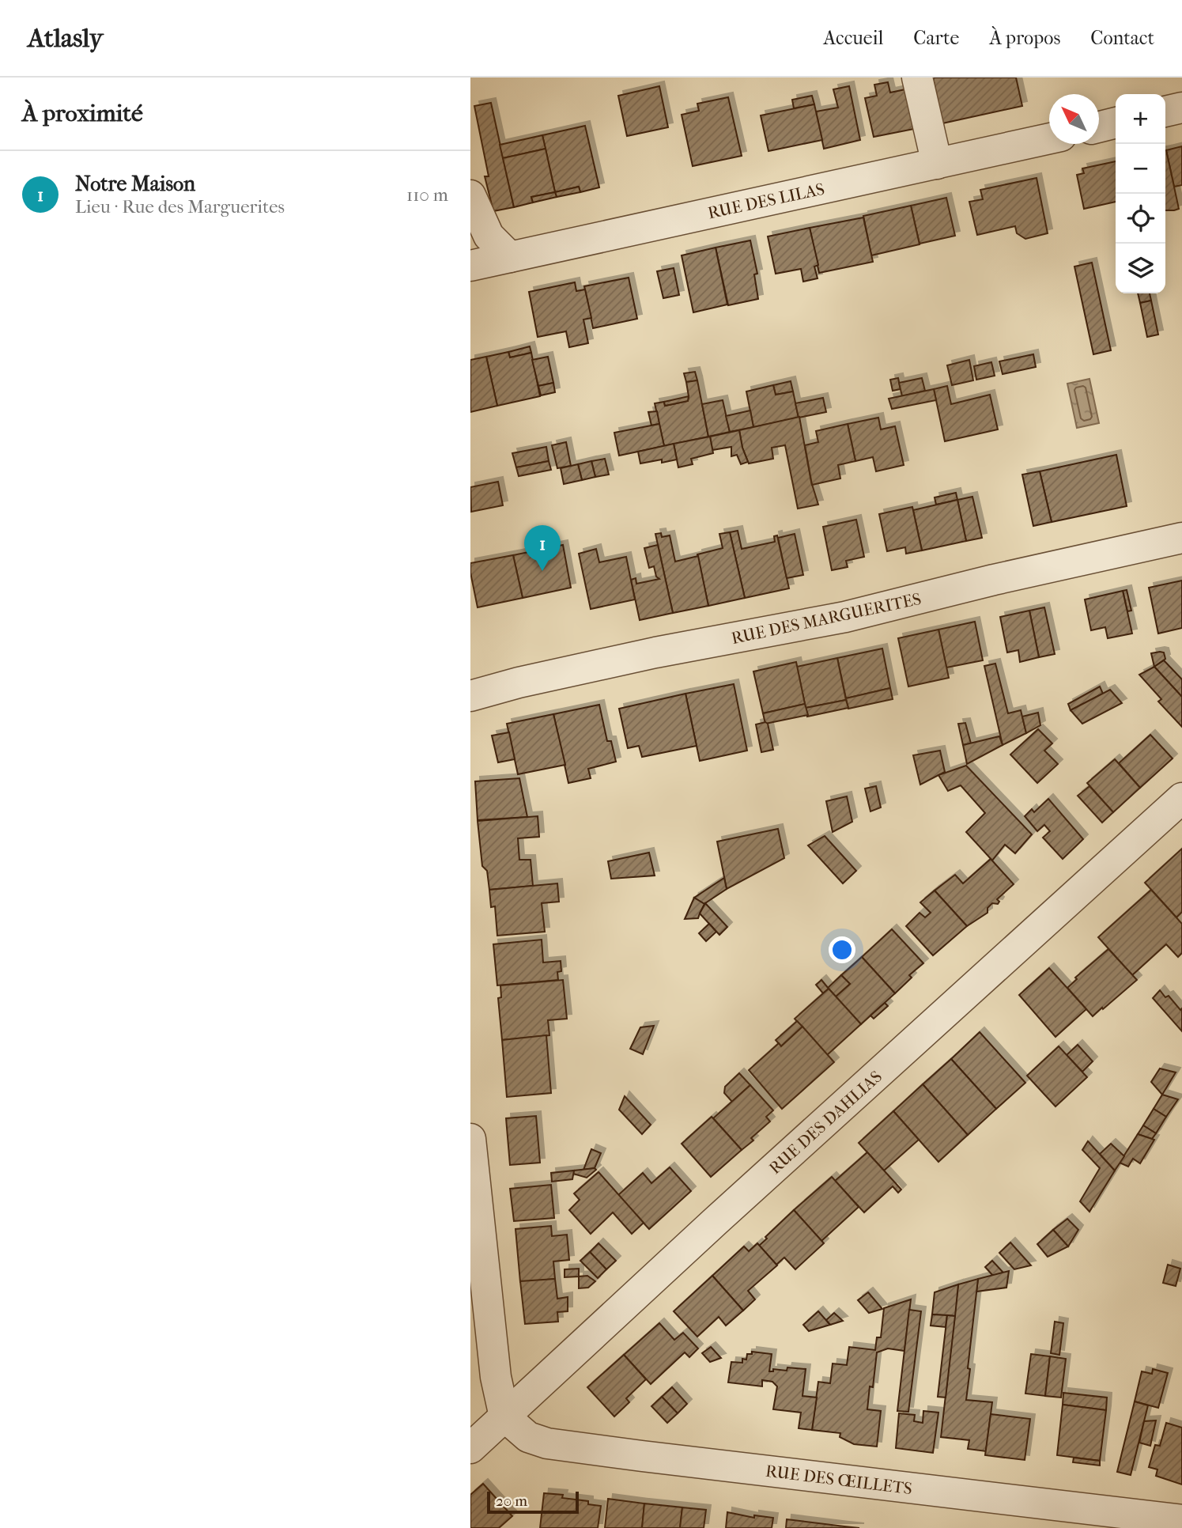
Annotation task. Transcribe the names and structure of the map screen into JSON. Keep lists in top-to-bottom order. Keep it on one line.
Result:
{"streets":{"street":["RUE DES LILAS","RUE DES MARGUERITES","RUE DES DAHLIAS","RUE DES ŒILLETS"]},"crossings":[["RUE DES DAHLIAS","RUE DES ŒILLETS"]],"scale_bar":"20 m","north":"top left","page":{"header":"Atlasly","nav":["Accueil","Carte","À propos","Contact"],"heading":"À proximité","map_buttons":["+","−"],"list":[{"mark":"1","name":"Notre Maison","note":"Lieu · Rue des Marguerites","value":"110 m"}],"pins":"1","scale":"20 m"}}
